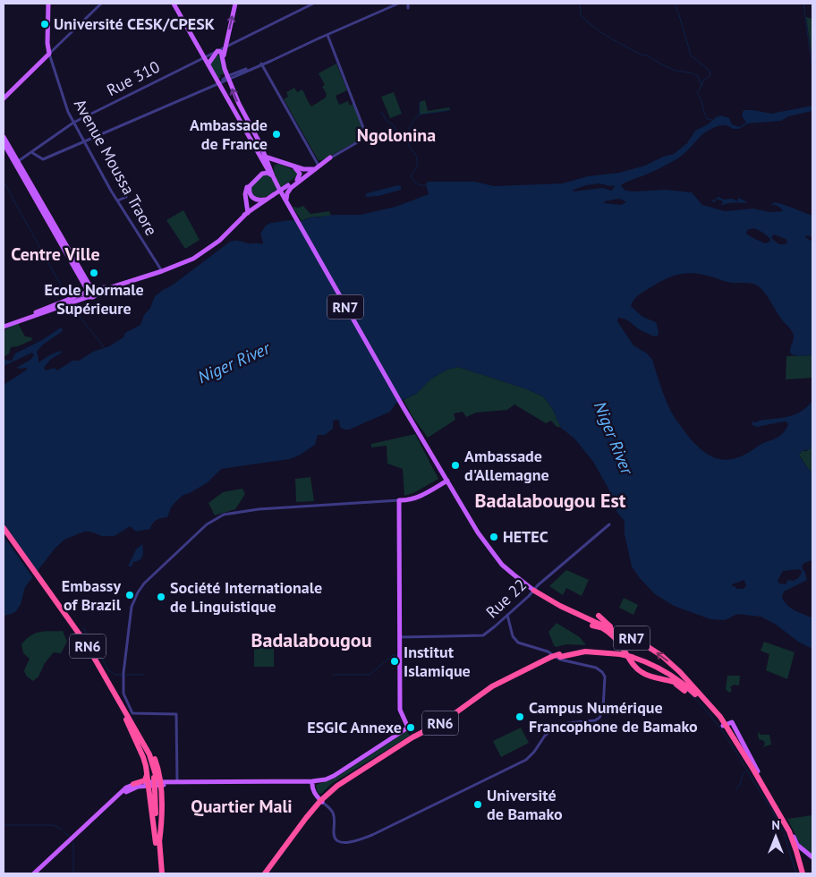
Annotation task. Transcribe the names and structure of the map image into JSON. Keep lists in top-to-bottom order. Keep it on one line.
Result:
{"streets":{"highway":["RN7","RN6"],"street":["Rue 310","Avenue Moussa Traore","Rue 22"]},"crossings":[["Rue 310","Avenue Moussa Traore"],["RN7","Rue 22"],["RN7","RN6"]],"districts":["Ngolonina","Centre Ville","Badalabougou Est","Badalabougou","Quartier Mali"],"water":["Niger River"],"places":["Université CESK/CPESK","Ambassade de France","Ecole Normale Supérieure","Ambassade d'Allemagne","HETEC","Embassy of Brazil","Société Internationale de Linguistique","Institut Islamique","Campus Numérique Francophone de Bamako","ESGIC Annexe","Université de Bamako"],"north":"top"}
